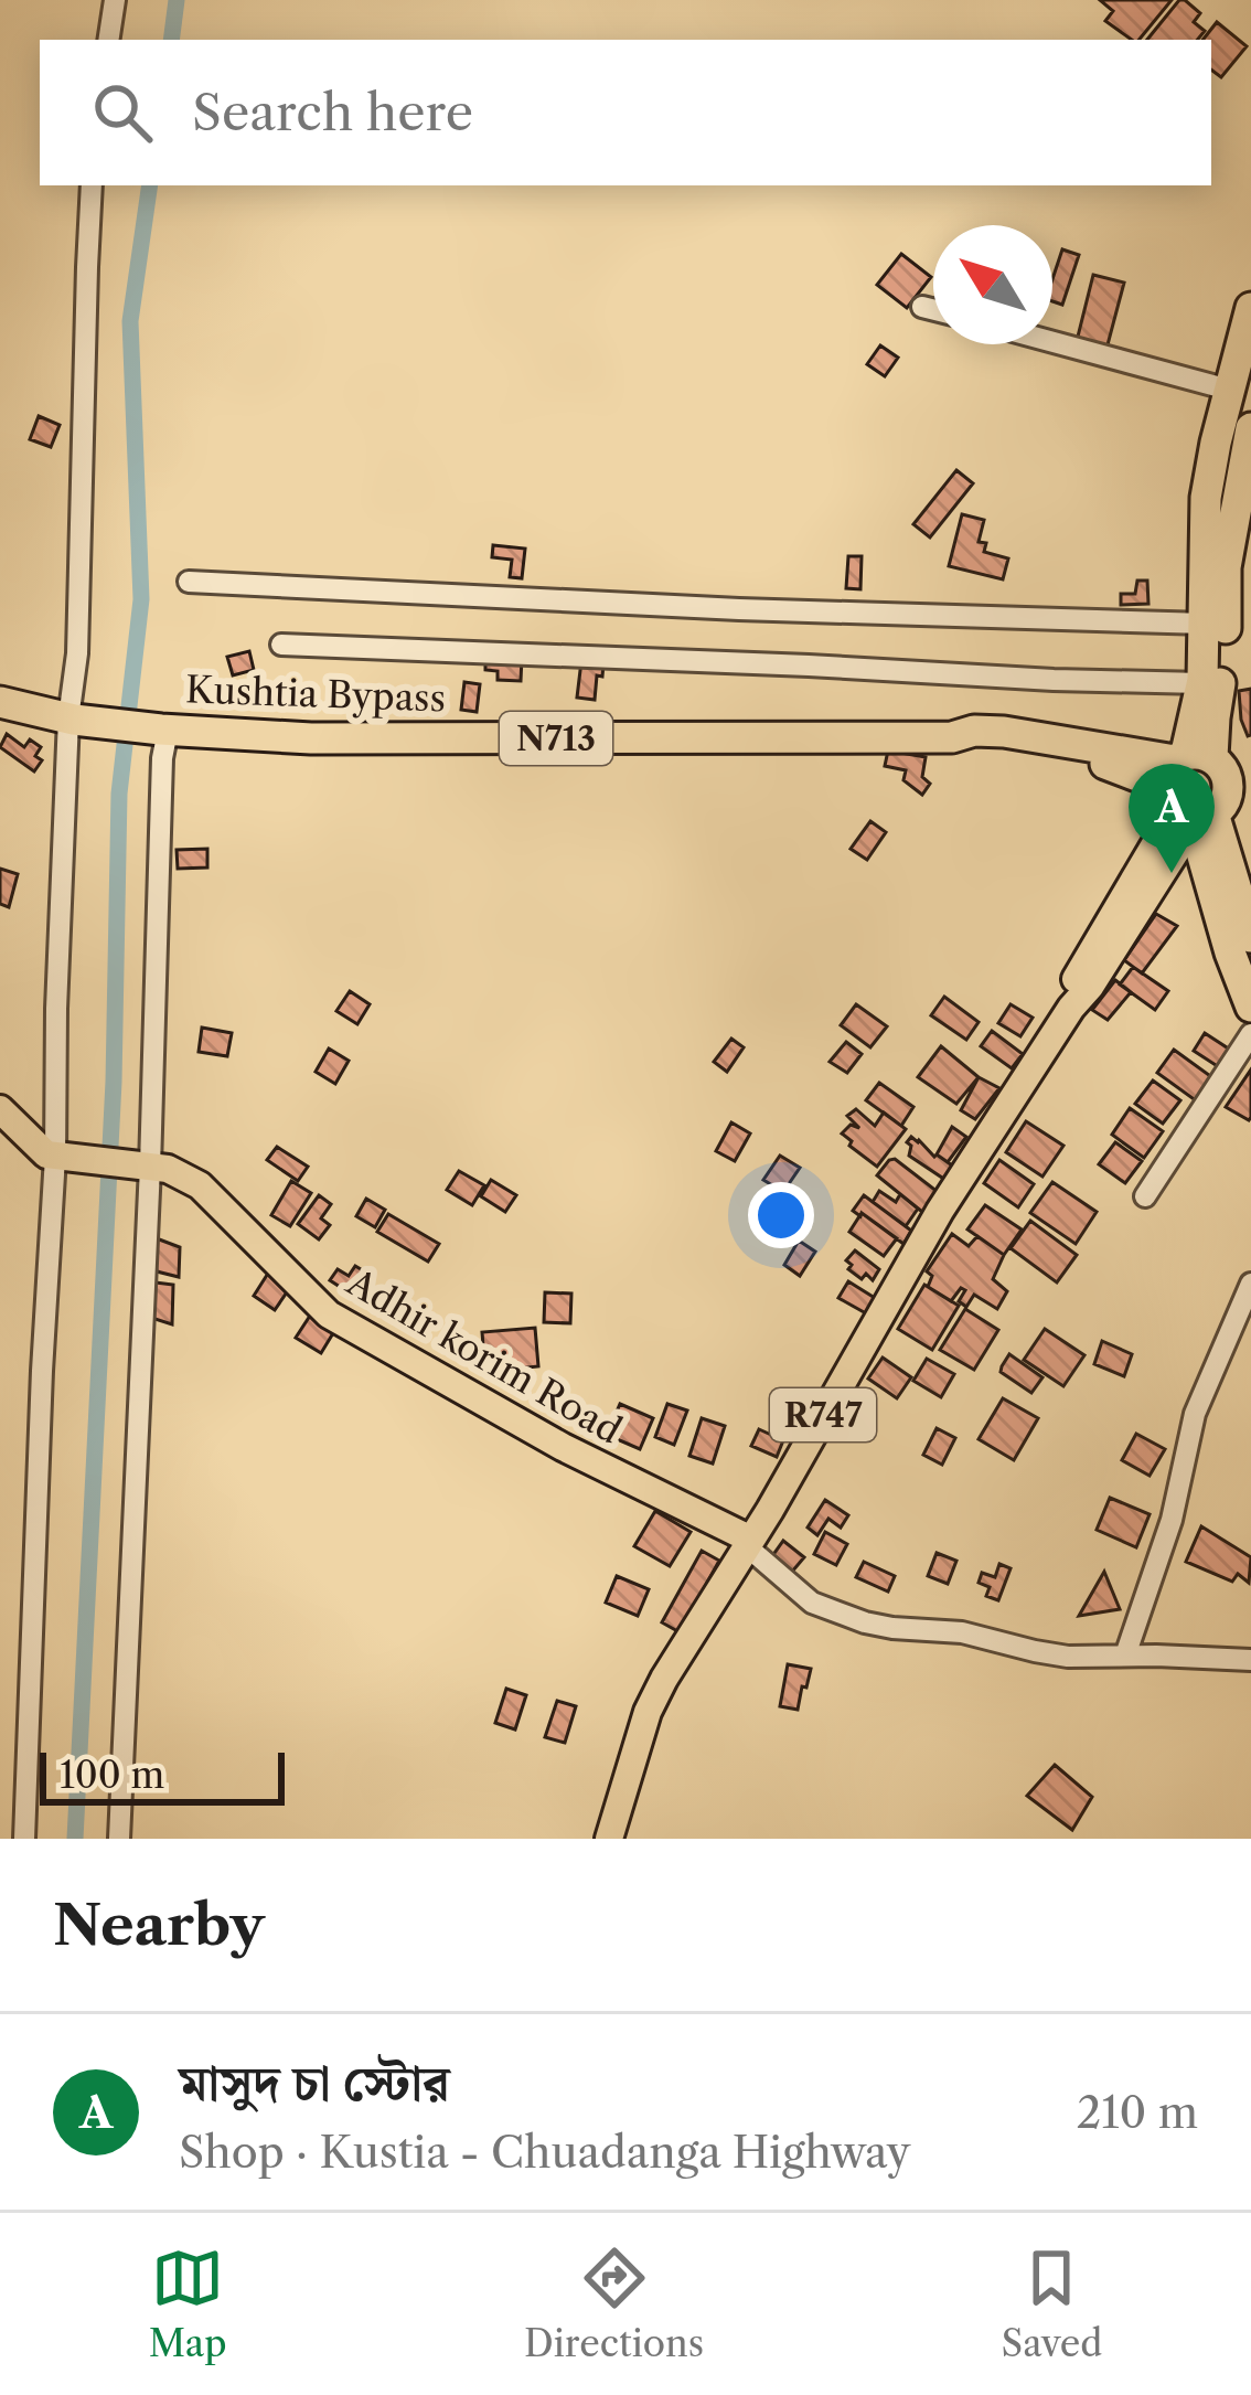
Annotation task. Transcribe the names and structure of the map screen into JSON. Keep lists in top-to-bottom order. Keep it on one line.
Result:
{"streets":{"highway":["Kushtia Bypass","N713"],"main road":["Adhir korim Road","R747"]},"crossings":[["Kushtia Bypass","R747"],["Adhir korim Road","R747"]],"scale_bar":"100 m","north":"top left","page":{"search":"Search here","pins":"A","scale":"100 m","heading":"Nearby","list":[{"mark":"A","name":"মাসুদ চা স্টোর","note":"Shop · Kustia - Chuadanga Highway","value":"210 m"}],"nav":["Map","Directions","Saved"]}}
